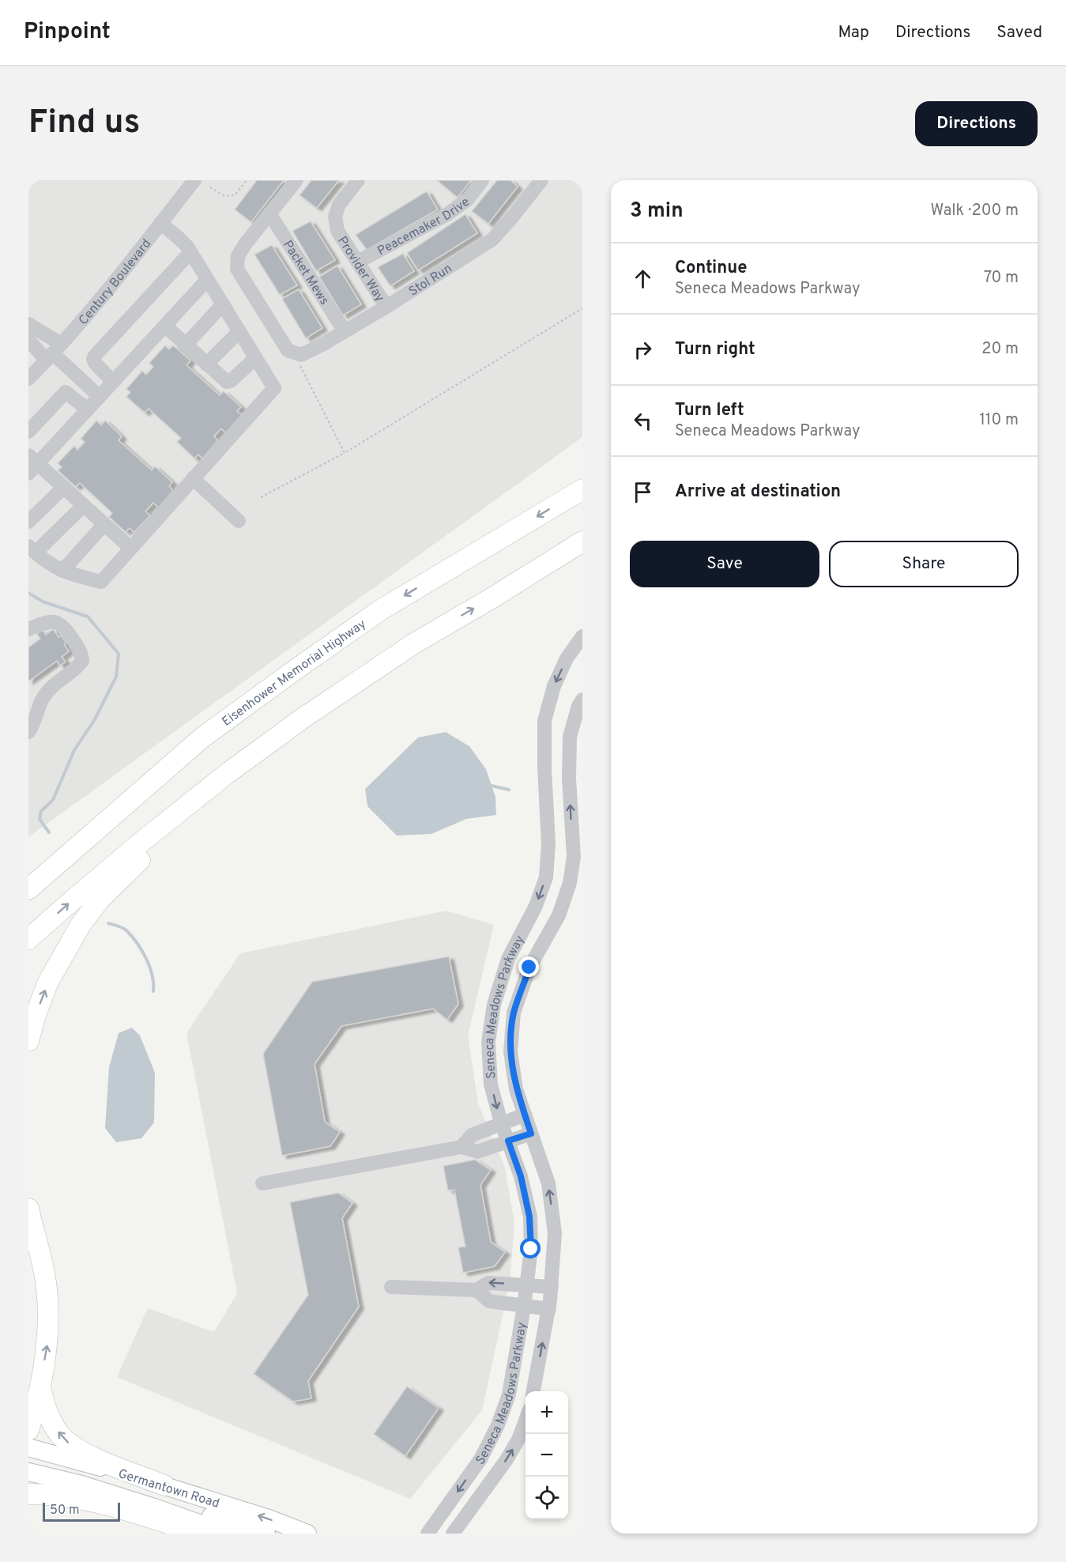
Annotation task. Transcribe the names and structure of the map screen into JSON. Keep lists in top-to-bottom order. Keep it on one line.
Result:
{"streets":{"highway":["Eisenhower Memorial Highway"],"main road":["Germantown Road"],"street":["Peacemaker Drive","Provider Way","Packet Mews","Stol Run","Century Boulevard","Seneca Meadows Parkway"]},"crossings":[["Peacemaker Drive","Provider Way"],["Provider Way","Stol Run"],["Packet Mews","Stol Run"]],"scale_bar":"50 m","page":{"header":"Pinpoint","nav":["Map","Directions","Saved"],"buttons":["Directions",["Save","Share"]],"title":"Find us","heading":["3 min","Walk · 200 m"],"list":[["Continue","Seneca Meadows Parkway","70 m"],["Turn right","20 m"],["Turn left","Seneca Meadows Parkway","110 m"],"Arrive at destination"],"map_buttons":["+","−"],"scale":"50 m"}}
